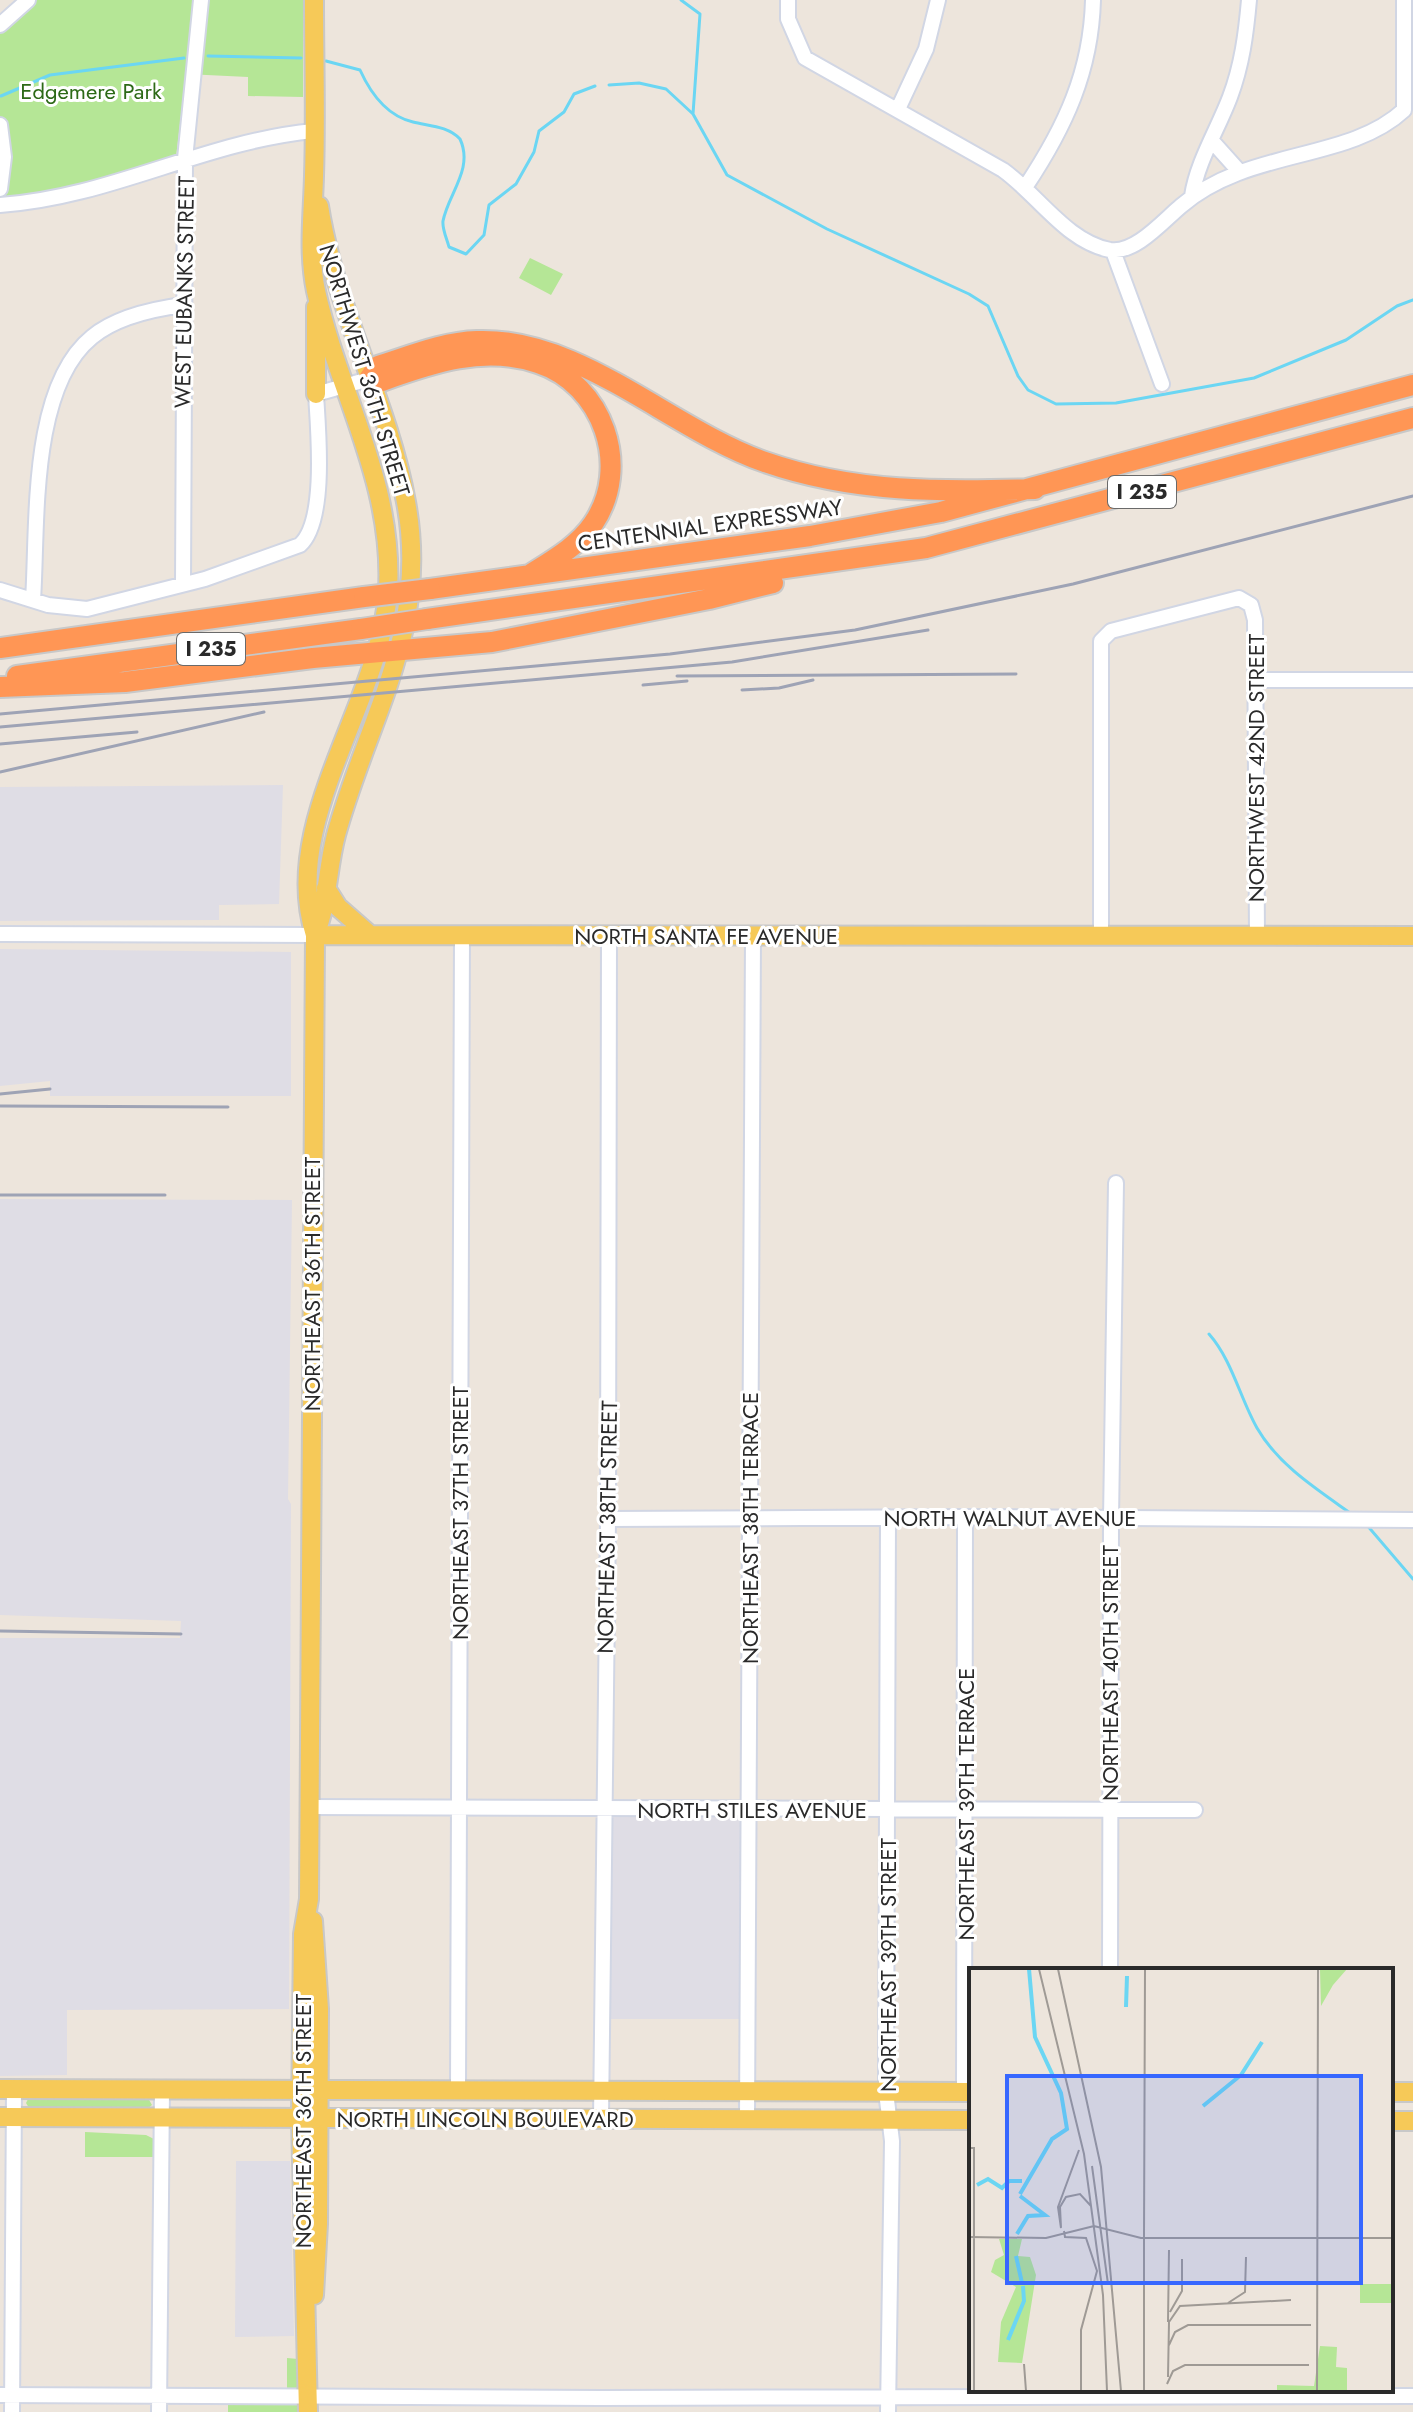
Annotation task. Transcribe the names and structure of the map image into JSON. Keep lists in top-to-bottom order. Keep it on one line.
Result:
{"streets":{"highway":["I 235","CENTENNIAL EXPRESSWAY"],"main road":["NORTHWEST 36TH STREET","NORTH SANTA FE AVENUE","NORTHEAST 36TH STREET","NORTH LINCOLN BOULEVARD"],"street":["WEST EUBANKS STREET","NORTHWEST 42ND STREET","NORTHEAST 37TH STREET","NORTH WALNUT AVENUE","NORTHEAST 38TH STREET","NORTHEAST 38TH TERRACE","NORTHEAST 40TH STREET","NORTHEAST 39TH TERRACE","NORTH STILES AVENUE","NORTHEAST 39TH STREET"]},"crossings":[["NORTHWEST 36TH STREET","NORTH SANTA FE AVENUE"],["NORTHWEST 36TH STREET","NORTHEAST 36TH STREET"],["NORTHWEST 42ND STREET","NORTH SANTA FE AVENUE"],["NORTH SANTA FE AVENUE","NORTHEAST 36TH STREET"],["NORTH SANTA FE AVENUE","NORTHEAST 37TH STREET"],["NORTH SANTA FE AVENUE","NORTHEAST 38TH STREET"],["NORTH SANTA FE AVENUE","NORTHEAST 38TH TERRACE"],["NORTHEAST 36TH STREET","NORTH STILES AVENUE"],["NORTHEAST 36TH STREET","NORTH LINCOLN BOULEVARD"],["NORTHEAST 37TH STREET","NORTH STILES AVENUE"],["NORTHEAST 37TH STREET","NORTH LINCOLN BOULEVARD"],["NORTH WALNUT AVENUE","NORTHEAST 38TH STREET"],["NORTH WALNUT AVENUE","NORTHEAST 38TH TERRACE"],["NORTH WALNUT AVENUE","NORTHEAST 40TH STREET"],["NORTH WALNUT AVENUE","NORTHEAST 39TH TERRACE"],["NORTH WALNUT AVENUE","NORTHEAST 39TH STREET"],["NORTHEAST 38TH STREET","NORTH STILES AVENUE"],["NORTHEAST 38TH STREET","NORTH LINCOLN BOULEVARD"],["NORTHEAST 38TH TERRACE","NORTH STILES AVENUE"],["NORTHEAST 38TH TERRACE","NORTH LINCOLN BOULEVARD"],["NORTHEAST 40TH STREET","NORTH STILES AVENUE"],["NORTHEAST 39TH TERRACE","NORTH STILES AVENUE"],["NORTHEAST 39TH TERRACE","NORTH LINCOLN BOULEVARD"],["NORTH STILES AVENUE","NORTHEAST 39TH STREET"],["NORTHEAST 39TH STREET","NORTH LINCOLN BOULEVARD"]],"parks":["Edgemere Park"]}
